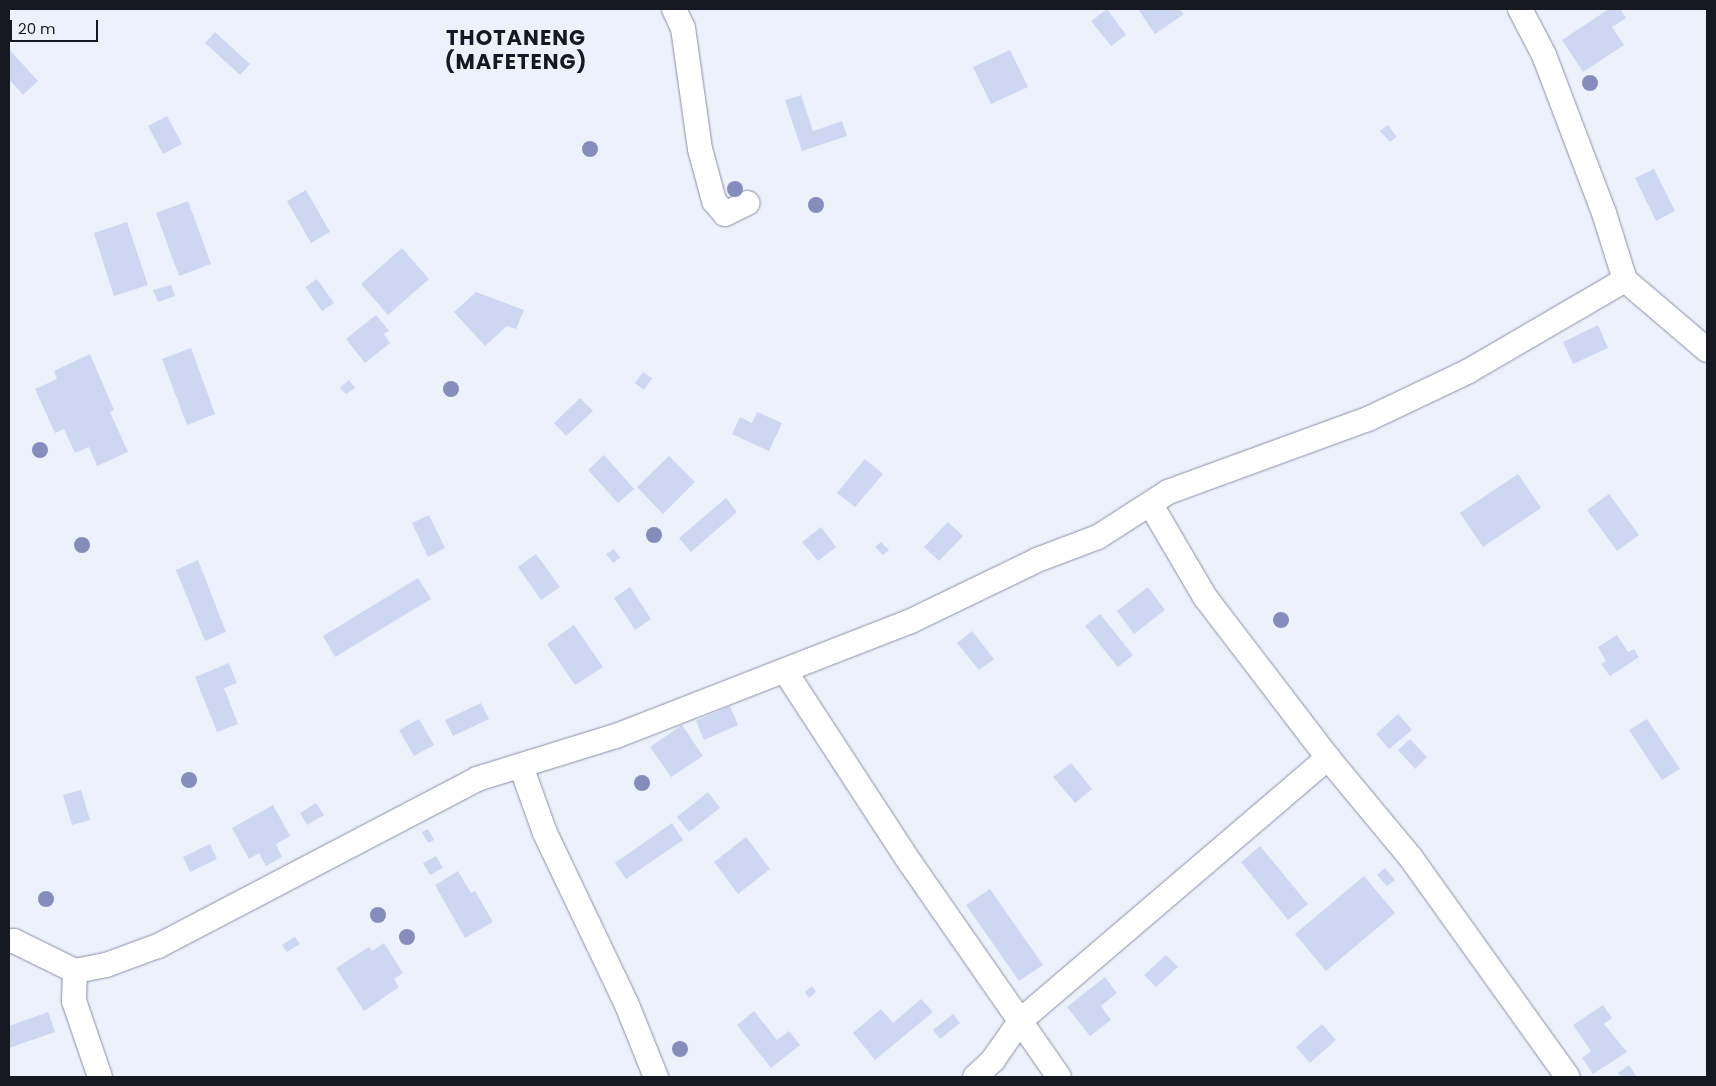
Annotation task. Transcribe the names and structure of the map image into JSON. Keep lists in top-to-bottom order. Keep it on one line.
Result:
{"districts":["THOTANENG (MAFETENG)"],"scale_bar":"20 m"}
